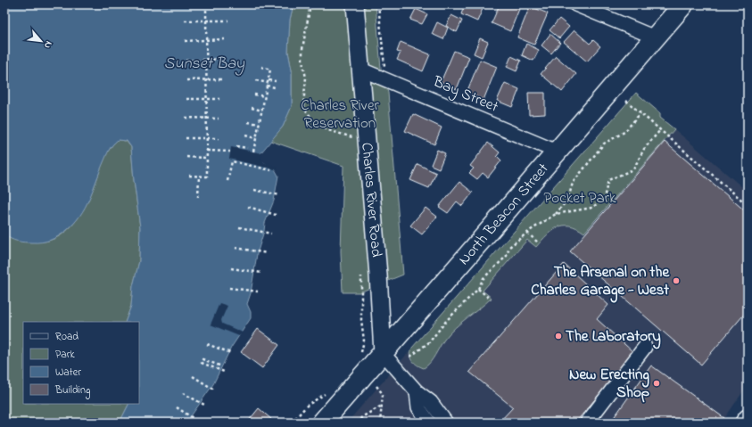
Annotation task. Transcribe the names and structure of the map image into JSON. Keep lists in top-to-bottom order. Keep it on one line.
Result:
{"streets":{"main road":["North Beacon Street"],"street":["Bay Street","Charles River Road"]},"crossings":[["Bay Street","Charles River Road"],["Bay Street","North Beacon Street"],["Charles River Road","North Beacon Street"]],"water":["Sunset Bay"],"parks":["Charles River Reservation","Pocket Park"],"places":["The Arsenal on the Charles Garage - West","The Laboratory","New Erecting Shop"],"legend":["Road","Park","Water","Building"],"north":"bottom right"}
